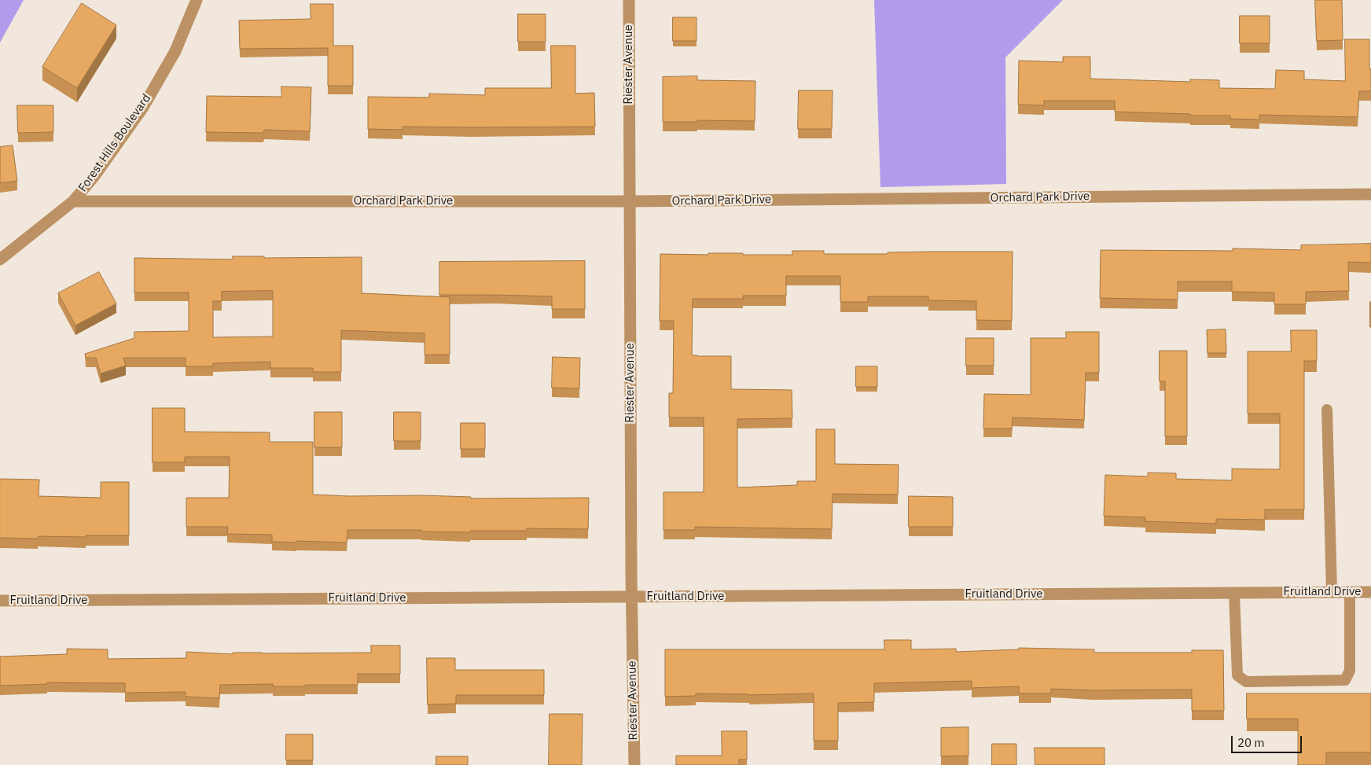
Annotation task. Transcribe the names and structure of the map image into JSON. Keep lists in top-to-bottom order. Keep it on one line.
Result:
{"streets":{"street":["Riester Avenue","Forest Hills Boulevard","Orchard Park Drive","Fruitland Drive"]},"crossings":[["Riester Avenue","Orchard Park Drive"],["Riester Avenue","Fruitland Drive"],["Forest Hills Boulevard","Orchard Park Drive"]],"scale_bar":"20 m"}
